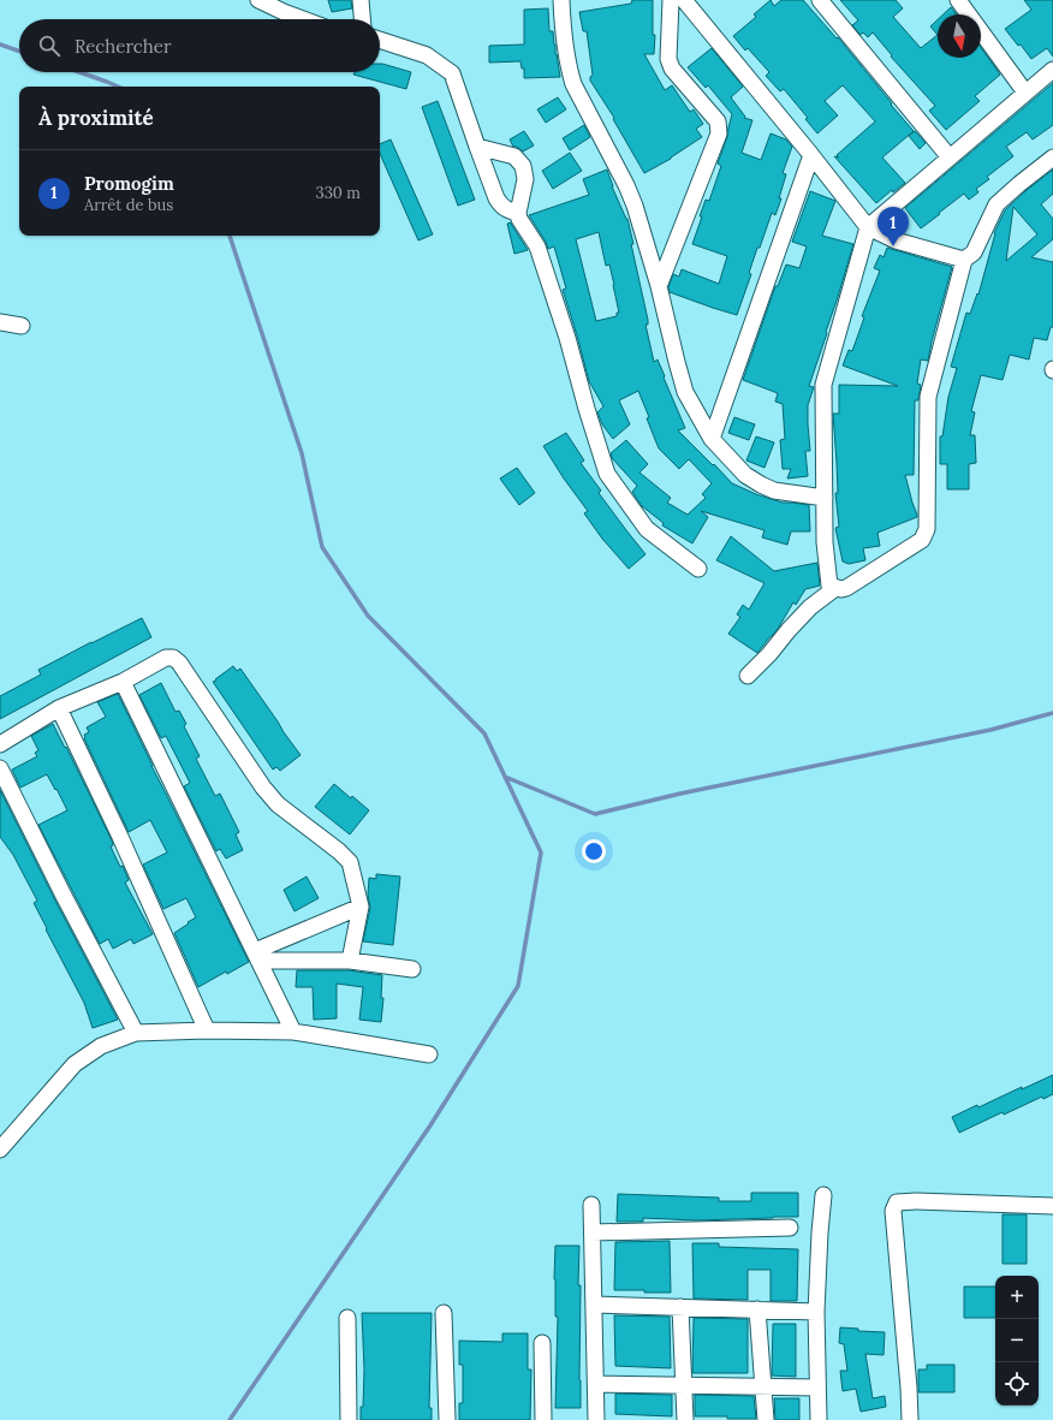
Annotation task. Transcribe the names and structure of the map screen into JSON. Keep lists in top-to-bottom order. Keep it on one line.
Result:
{"north":"bottom","page":{"search":"Rechercher","heading":"À proximité","list":[{"mark":"1","name":"Promogim","note":"Arrêt de bus","value":"330 m"}],"pins":"1","map_buttons":["+","−"]}}
